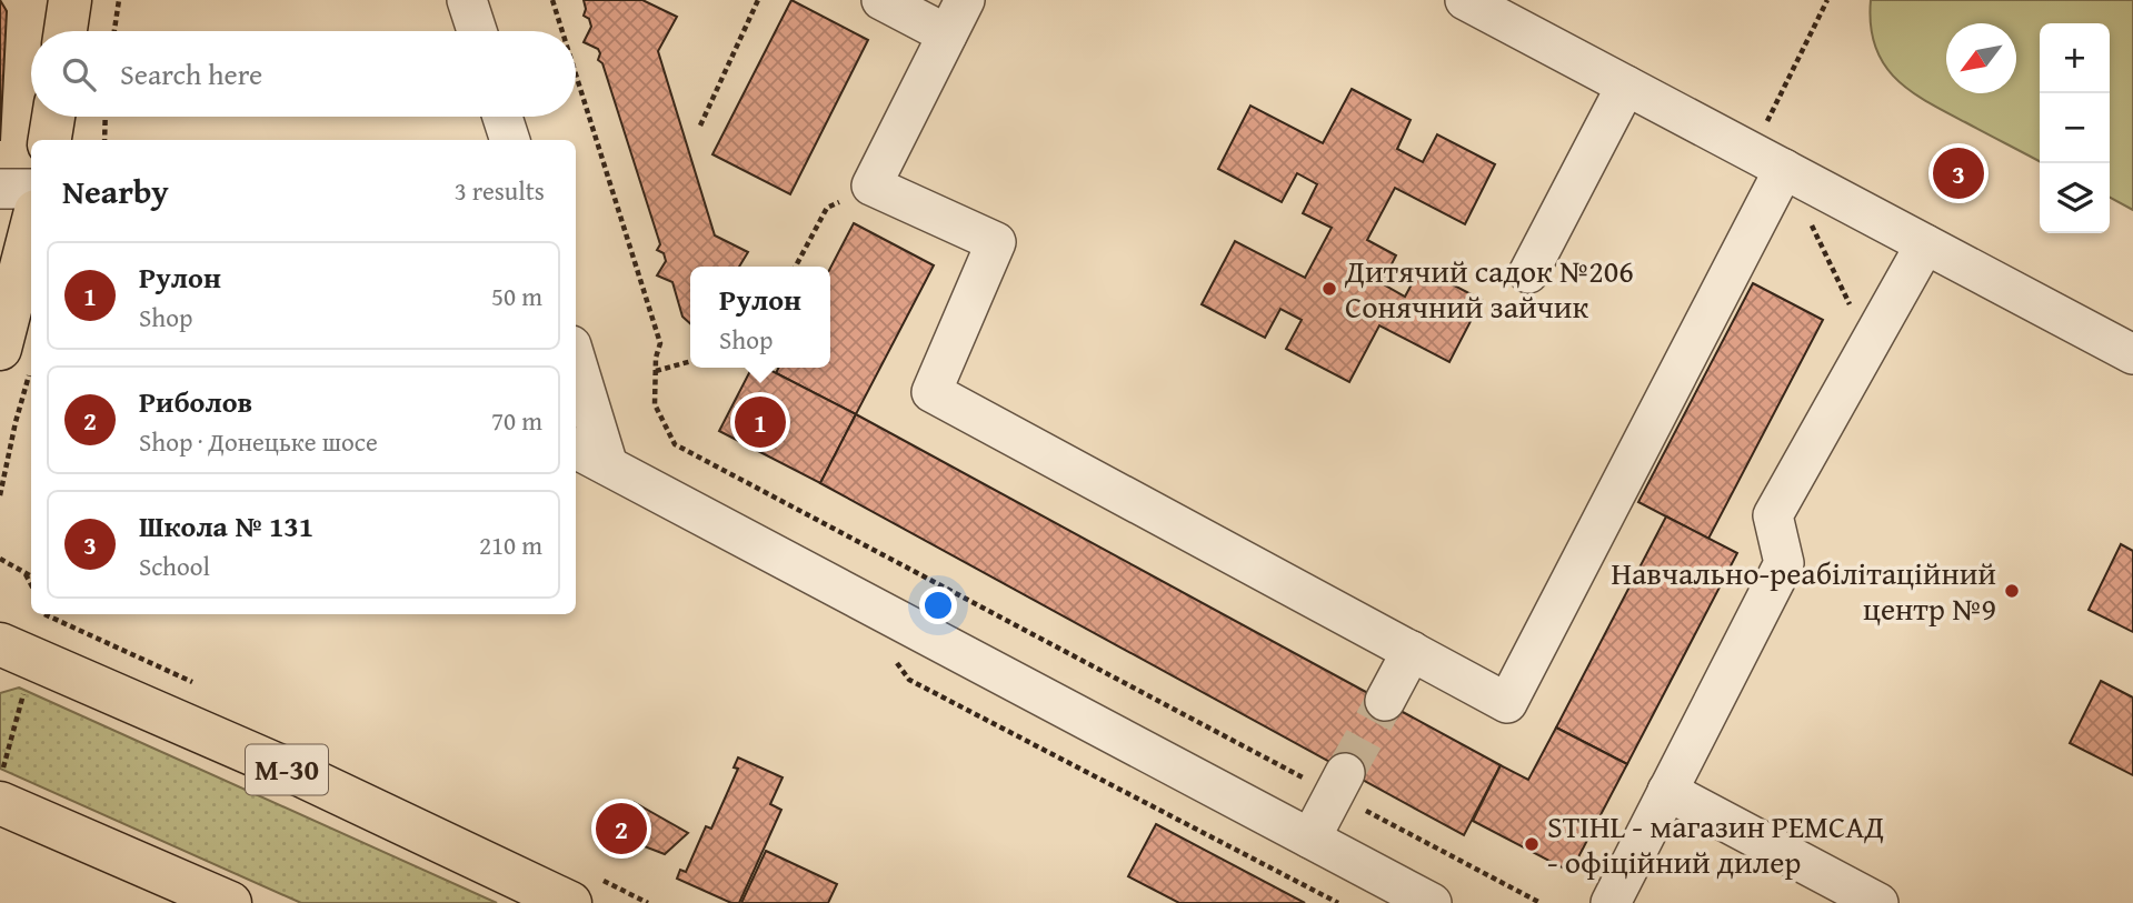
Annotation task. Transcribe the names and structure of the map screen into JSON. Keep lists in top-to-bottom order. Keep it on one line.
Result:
{"streets":{"main road":["М-30"]},"places":["Дитячий садок №206 Сонячний зайчик","Навчально-реабілітаційний центр №9","STIHL - магазин РЕМСАД - офіційний дилер"],"north":"bottom left","page":{"map_buttons":["+","−"],"search":"Search here","heading":["Nearby","3 results"],"pins":["3","1","2"],"list":[{"mark":"1","name":"Рулон","note":"Shop","value":"50 m"},{"mark":"2","name":"Риболов","note":"Shop · Донецьке шосе","value":"70 m"},{"mark":"3","name":"Школа № 131","note":"School","value":"210 m"}],"popup":["Рулон","Shop"]}}
